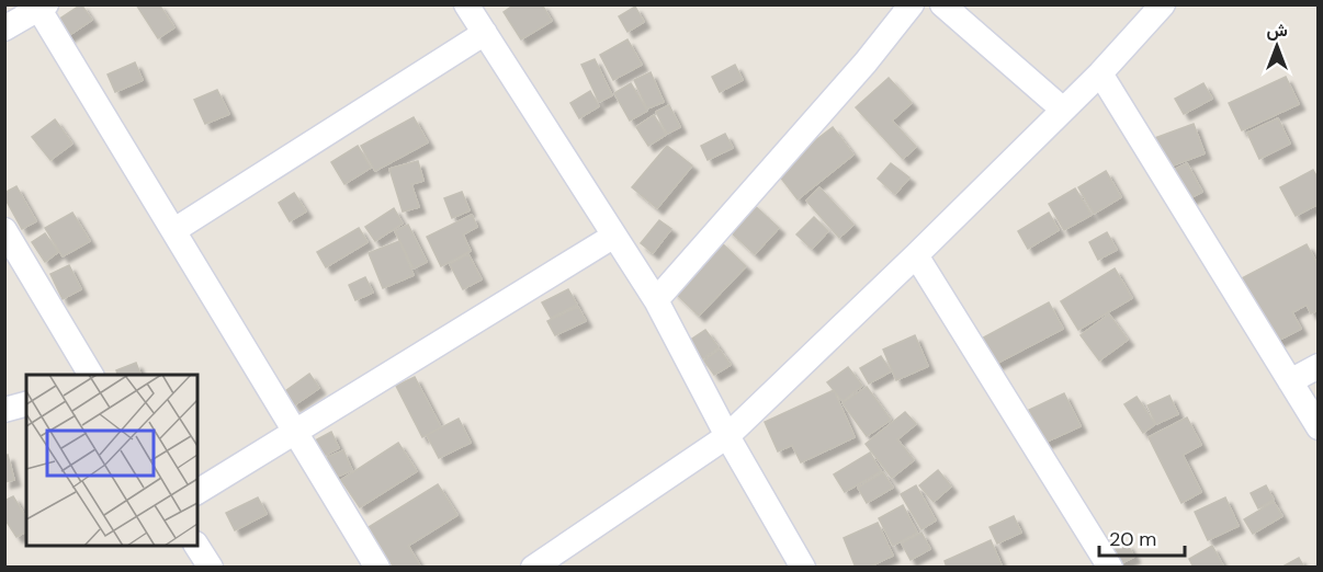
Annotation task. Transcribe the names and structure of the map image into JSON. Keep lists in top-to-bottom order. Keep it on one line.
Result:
{"scale_bar":"20 m","north":"top"}
